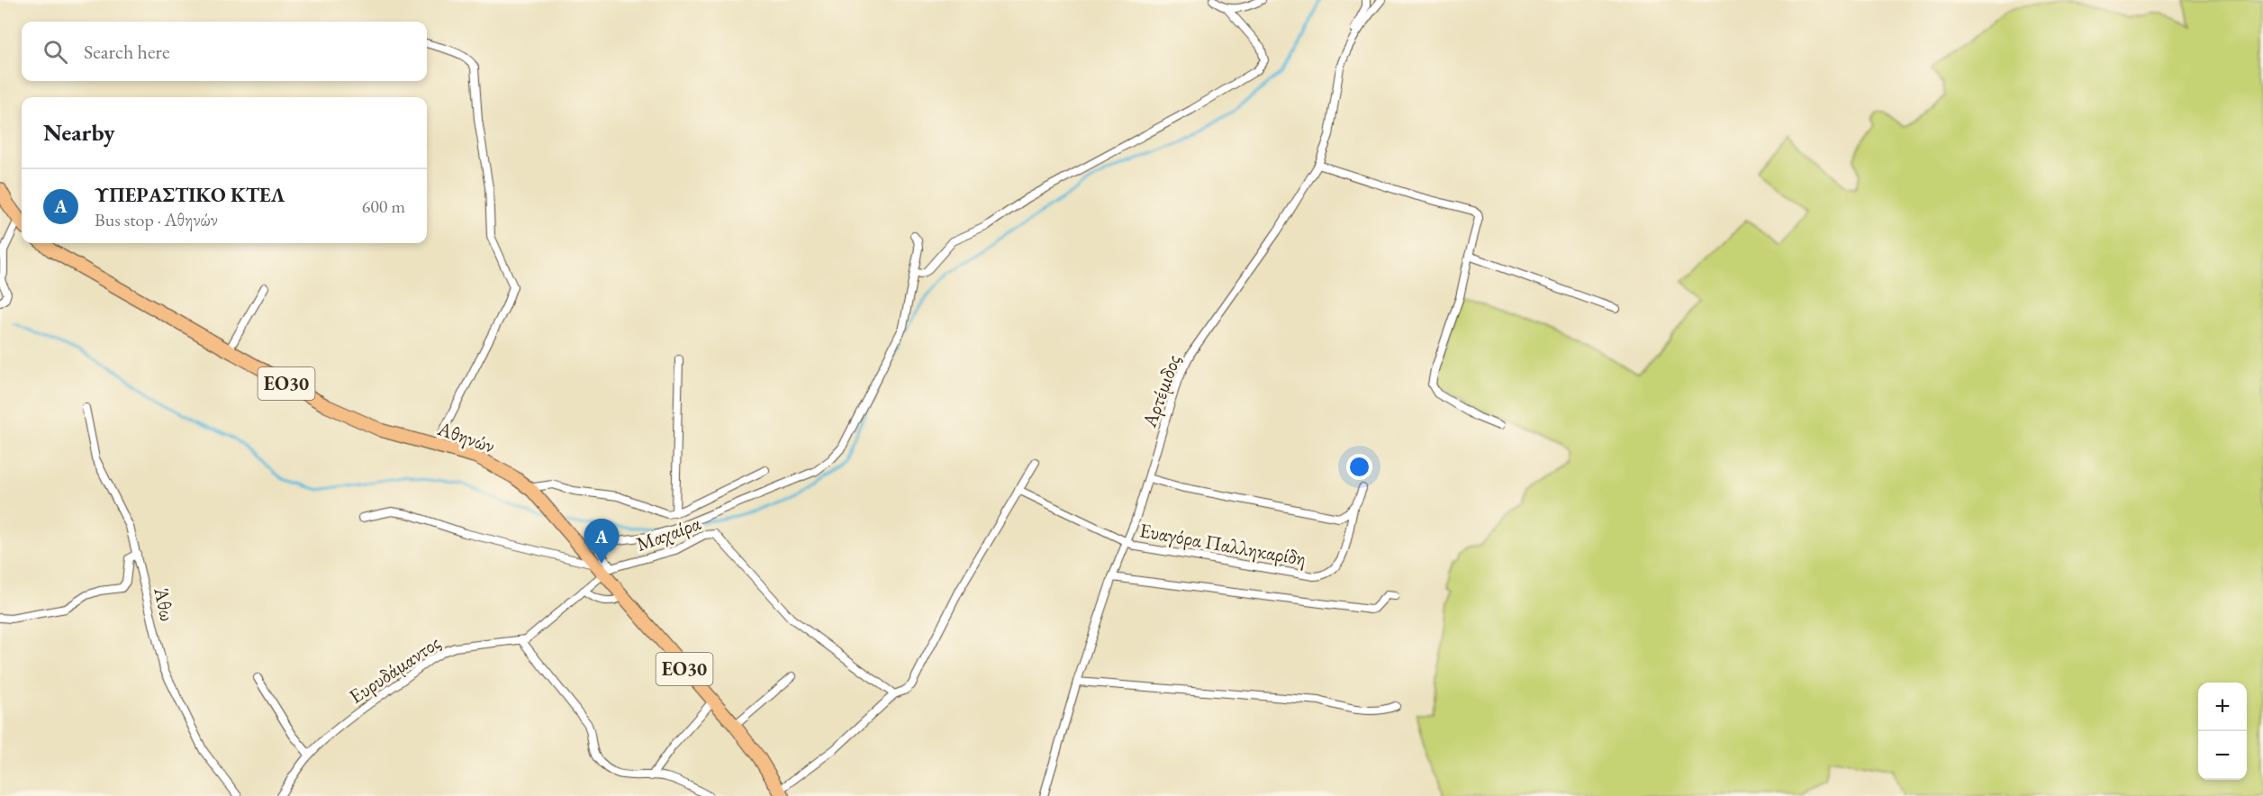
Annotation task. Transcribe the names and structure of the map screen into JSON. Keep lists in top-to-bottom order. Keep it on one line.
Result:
{"streets":{"main road":["ΕΟ30","Αθηνών"],"street":["Αρτέμιδος","Μαχαίρα","Ευαγόρα Παλληκαρίδη","Άθω","Ευρυδάμαντος"]},"crossings":[["Αρτέμιδος","Ευαγόρα Παλληκαρίδη"],["Αθηνών","Μαχαίρα"],["Αθηνών","Ευρυδάμαντος"],["Μαχαίρα","Ευρυδάμαντος"]],"page":{"search":"Search here","heading":"Nearby","list":[{"mark":"A","name":"ΥΠΕΡΑΣΤΙΚΟ ΚΤΕΛ","note":"Bus stop · Αθηνών","value":"600 m"}],"pins":"A","map_buttons":["+","−"]}}
